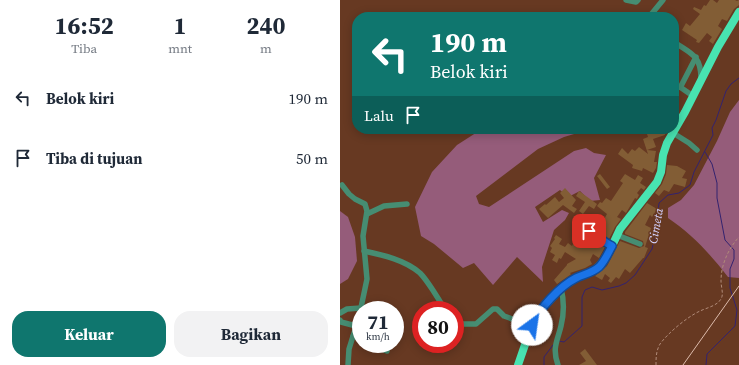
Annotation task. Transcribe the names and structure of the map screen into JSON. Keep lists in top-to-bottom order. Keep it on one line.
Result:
{"water":["Cimeta"],"page":{"eta":["16:52","Tiba","1","mnt","240","m"],"turn":["190 m","Belok kiri"],"list":[{"name":"Belok kiri","value":"190 m"},{"name":"Tiba di tujuan","value":"50 m"}],"then":"Lalu","speed":"71 km/h","limit":"80","buttons":["Keluar","Bagikan"]}}
